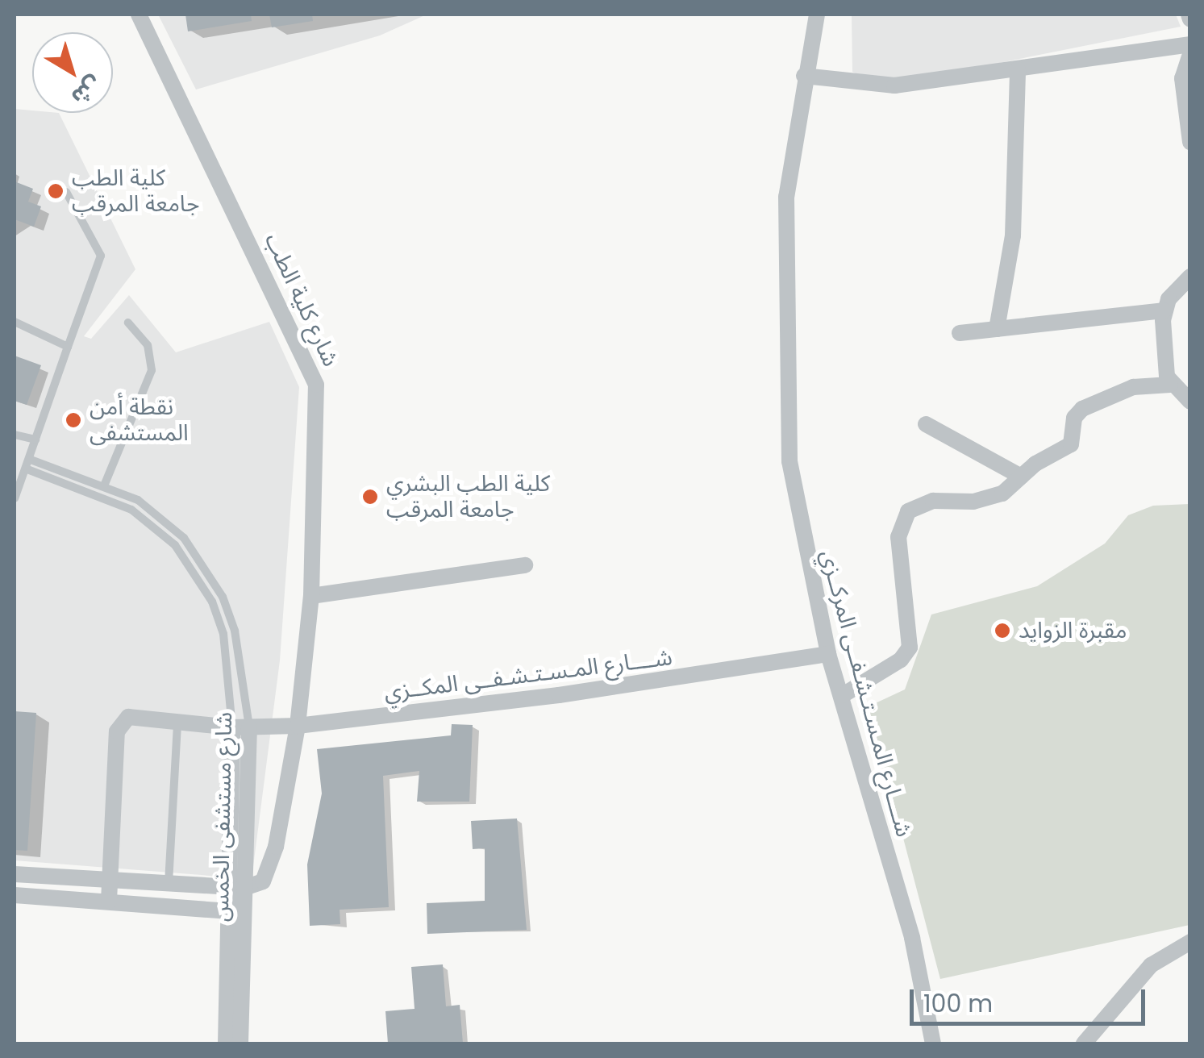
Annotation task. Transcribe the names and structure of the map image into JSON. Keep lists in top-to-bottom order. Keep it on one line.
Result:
{"streets":{"street":["شارع كلية الطب","شــــارع المـسـتـشـفــى المكــزي","شــــارع المـسـتـشـفــى المركــزي","شارع مستشفى الخمس"]},"crossings":[["شارع كلية الطب","شــــارع المـسـتـشـفــى المكــزي"],["شارع كلية الطب","شارع مستشفى الخمس"],["شــــارع المـسـتـشـفــى المكــزي","شــــارع المـسـتـشـفــى المركــزي"],["شــــارع المـسـتـشـفــى المكــزي","شارع مستشفى الخمس"]],"places":["كلية الطب جامعة المرقب","نقطة أمن المستشفى","كلية الطب البشري جامعة المرقب","مقبرة الزوايد"],"scale_bar":"100 m","north":"bottom right"}
